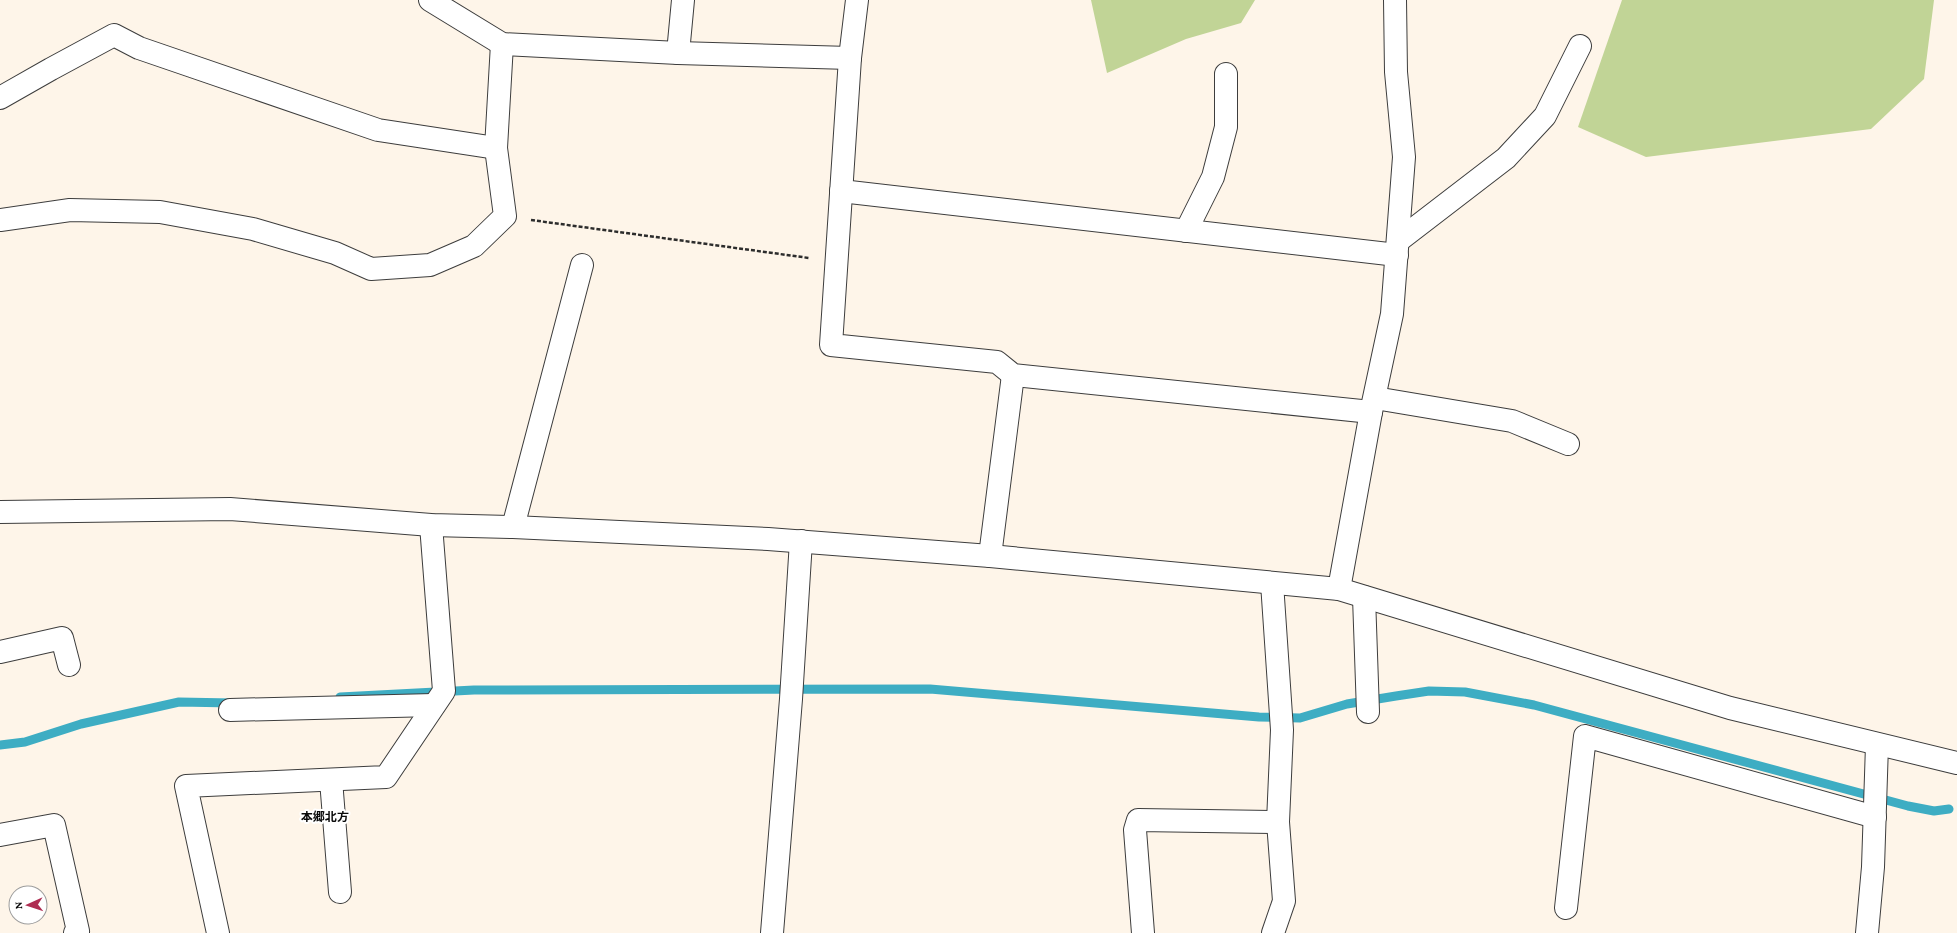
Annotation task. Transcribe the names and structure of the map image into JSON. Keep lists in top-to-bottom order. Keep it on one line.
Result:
{"districts":["本郷北方"],"north":"left"}
